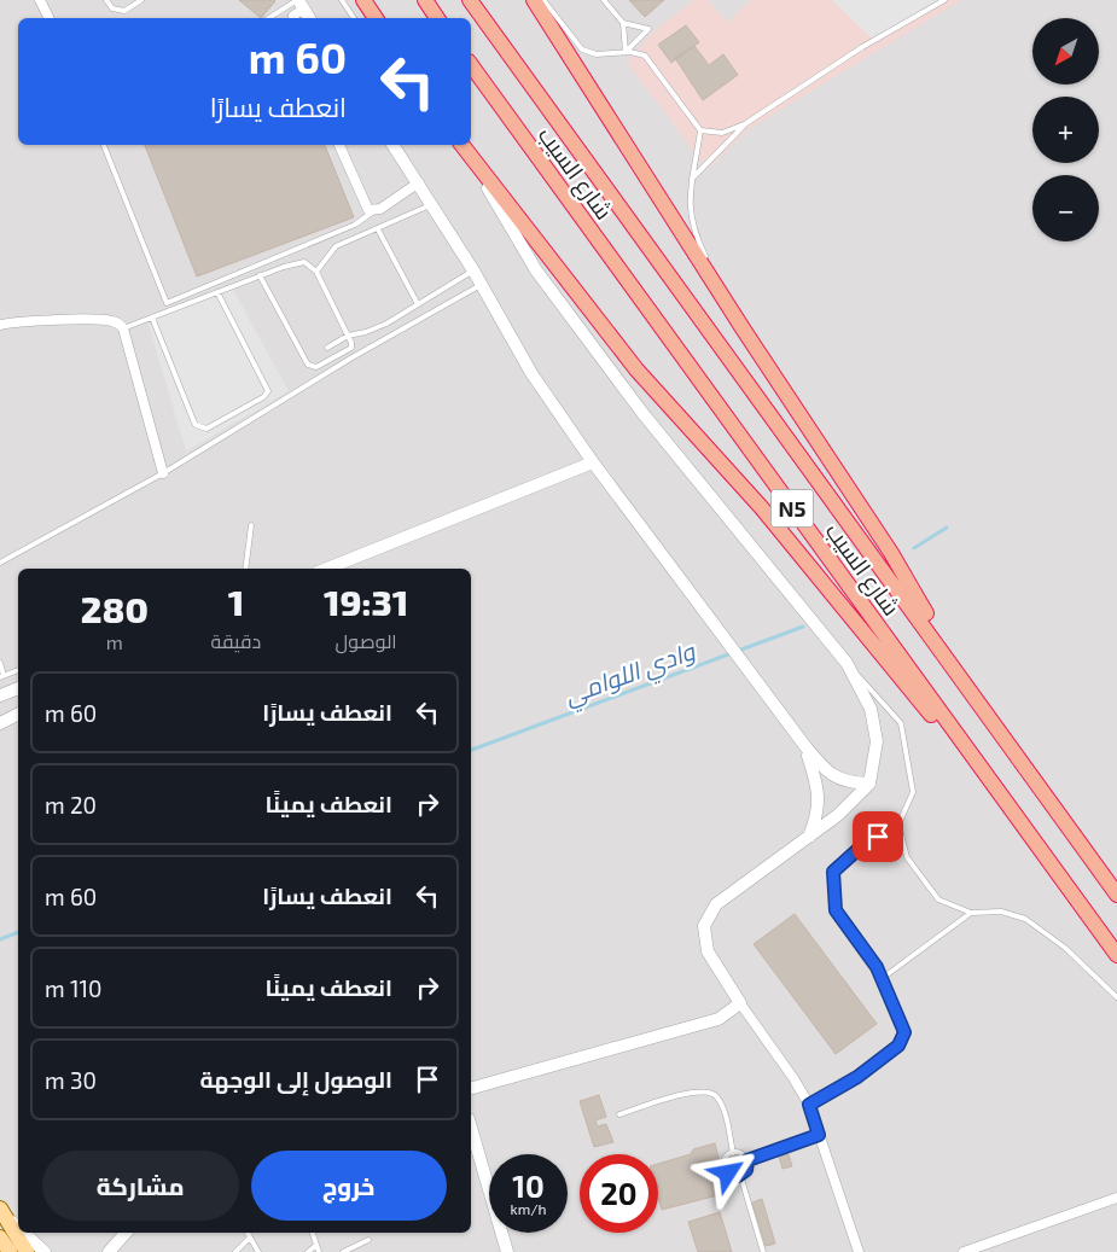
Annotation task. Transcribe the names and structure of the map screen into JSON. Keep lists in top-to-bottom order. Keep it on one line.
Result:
{"streets":{"highway":["شارع السيب","N5"]},"water":["وادي اللوامي"],"north":"bottom left","page":{"map_buttons":["+","−"],"turn":["60 m","انعطف يسارًا"],"eta":["19:31","الوصول","1","دقيقة","280","m"],"list":[{"name":"انعطف يسارًا","value":"60 m"},{"name":"انعطف يمينًا","value":"20 m"},{"name":"انعطف يسارًا","value":"60 m"},{"name":"انعطف يمينًا","value":"110 m"},{"name":"الوصول إلى الوجهة","value":"30 m"}],"buttons":["خروج","مشاركة"],"speed":"10 km/h","limit":"20"}}
